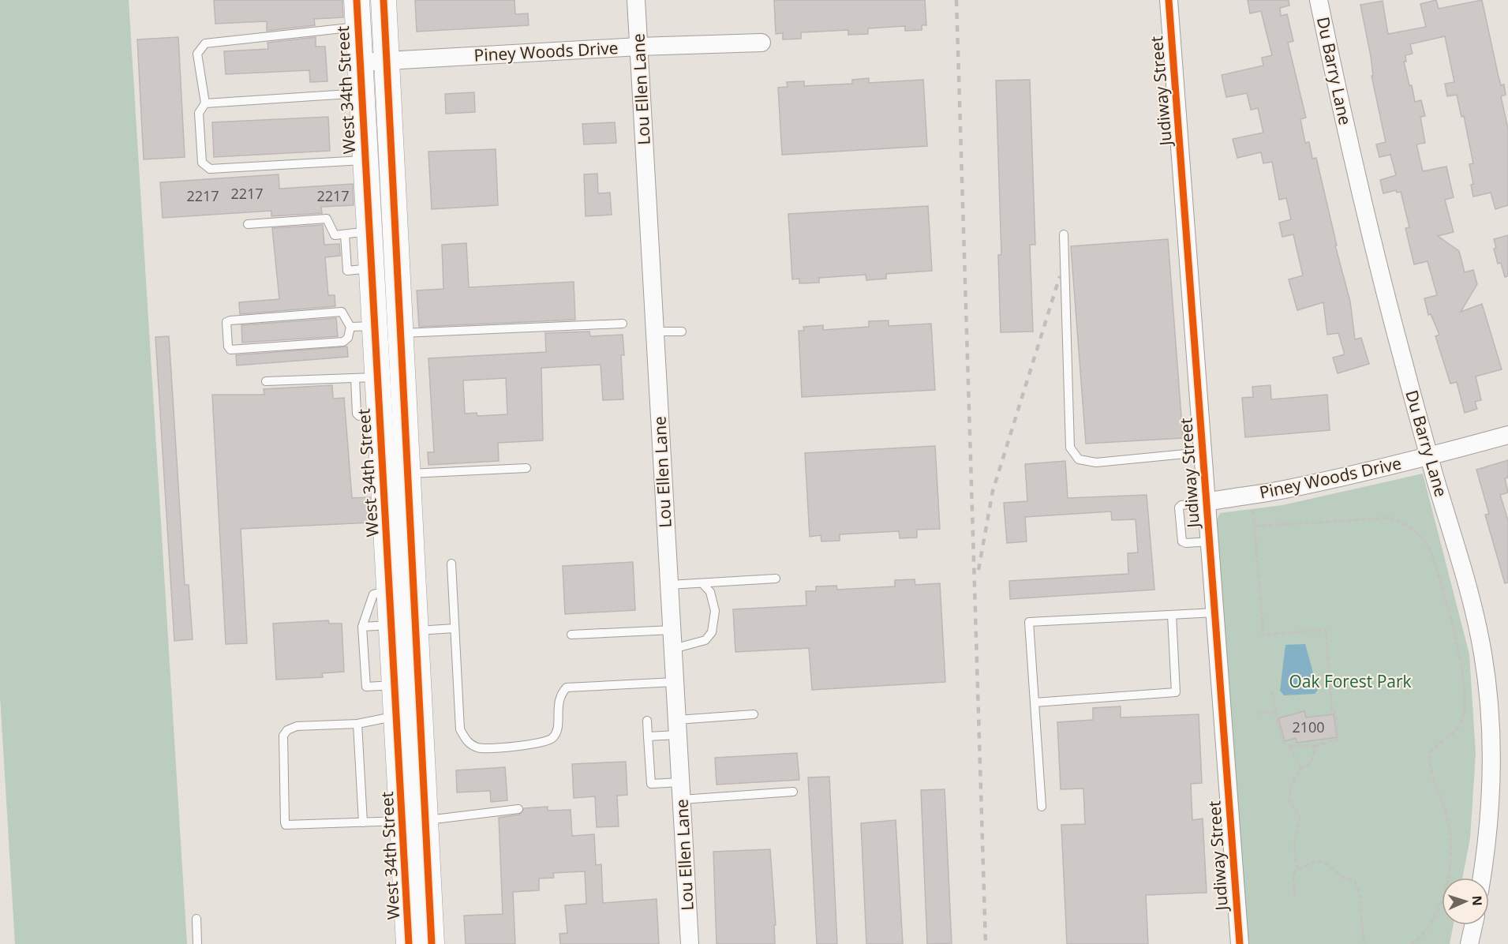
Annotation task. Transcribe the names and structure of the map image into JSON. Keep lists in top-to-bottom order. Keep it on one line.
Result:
{"streets":{"main road":["West 34th Street"],"street":["Piney Woods Drive","Du Barry Lane","Lou Ellen Lane","Judiway Street"]},"crossings":[["Piney Woods Drive","Du Barry Lane"],["Piney Woods Drive","Lou Ellen Lane"],["Piney Woods Drive","West 34th Street"],["Piney Woods Drive","Judiway Street"]],"parks":["Oak Forest Park"],"house_numbers":["2217","2217","2217","2100"],"north":"right"}
